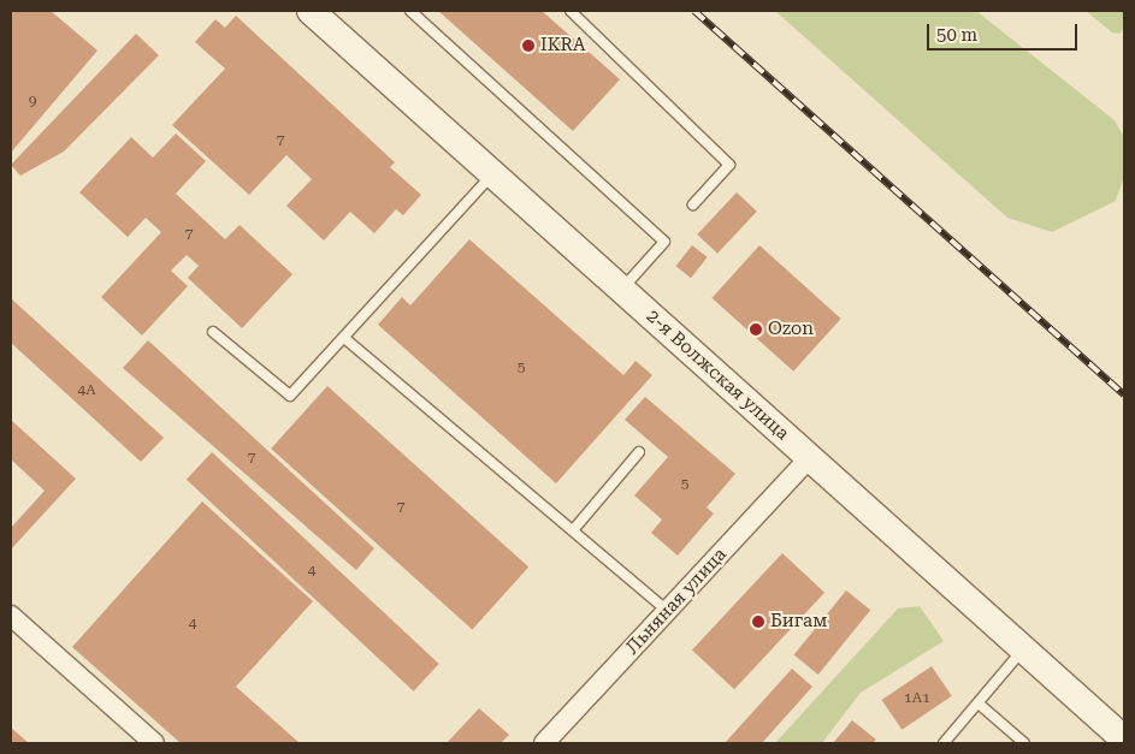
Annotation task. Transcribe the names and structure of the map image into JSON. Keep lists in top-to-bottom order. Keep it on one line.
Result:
{"streets":{"street":["2-я Волжская улица","Льняная улица"]},"crossings":[["2-я Волжская улица","Льняная улица"]],"places":["IKRA","Ozon","Бигам"],"house_numbers":["9","7","7","5","4А","7","5","7","4","4","1А1"],"scale_bar":"50 m"}
